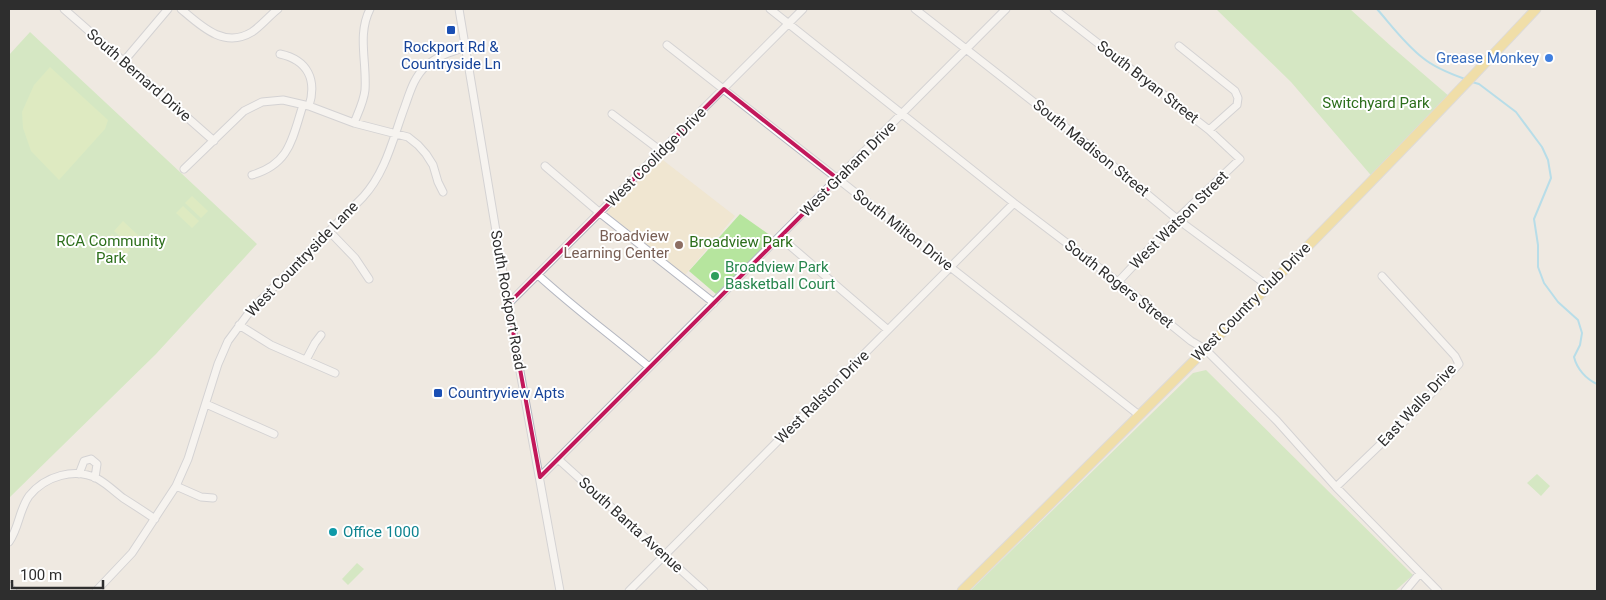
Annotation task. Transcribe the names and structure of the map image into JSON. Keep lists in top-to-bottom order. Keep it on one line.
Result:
{"streets":{"main road":["West Country Club Drive"],"street":["South Bernard Drive","South Bryan Street","South Madison Street","West Coolidge Drive","West Graham Drive","West Watson Street","South Milton Drive","West Countryside Lane","South Rogers Street","South Rockport Road","West Ralston Drive","East Walls Drive","South Banta Avenue"]},"crossings":[["South Bryan Street","West Watson Street"],["South Madison Street","West Graham Drive"],["South Madison Street","West Watson Street"],["South Madison Street","West Country Club Drive"],["West Coolidge Drive","South Milton Drive"],["West Coolidge Drive","South Rogers Street"],["West Coolidge Drive","South Rockport Road"],["West Graham Drive","South Milton Drive"],["West Graham Drive","South Rogers Street"],["West Graham Drive","South Rockport Road"],["West Graham Drive","South Banta Avenue"],["West Watson Street","South Rogers Street"],["South Milton Drive","West Country Club Drive"],["South Milton Drive","West Ralston Drive"],["West Countryside Lane","South Rockport Road"],["South Rogers Street","West Country Club Drive"],["South Rogers Street","West Ralston Drive"],["South Rogers Street","East Walls Drive"],["West Ralston Drive","South Banta Avenue"]],"parks":["Switchyard Park","RCA Community Park","Broadview Park"],"places":{"transit":["Rockport Rd & Countryside Ln","Countryview Apts"],"other":["Grease Monkey","Broadview Learning Center","Broadview Park Basketball Court","Office 1000"]},"scale_bar":"100 m"}
